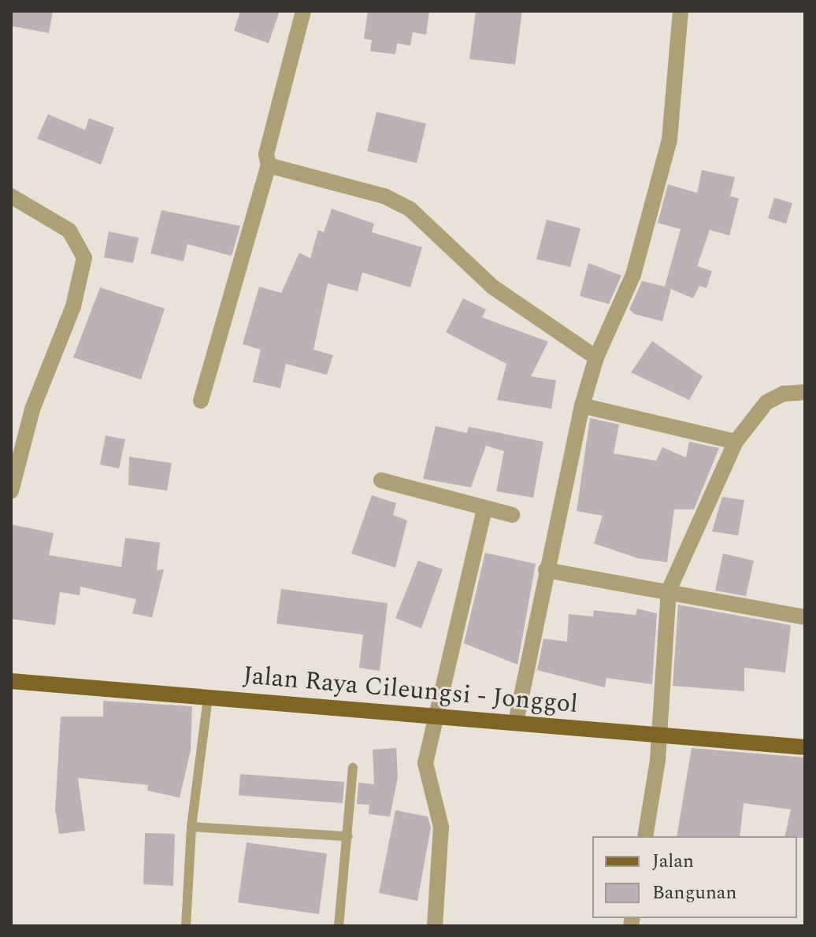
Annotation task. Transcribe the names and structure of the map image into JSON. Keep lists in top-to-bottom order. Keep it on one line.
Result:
{"streets":{"main road":["Jalan Raya Cileungsi - Jonggol"]},"legend":["Jalan","Bangunan"]}
